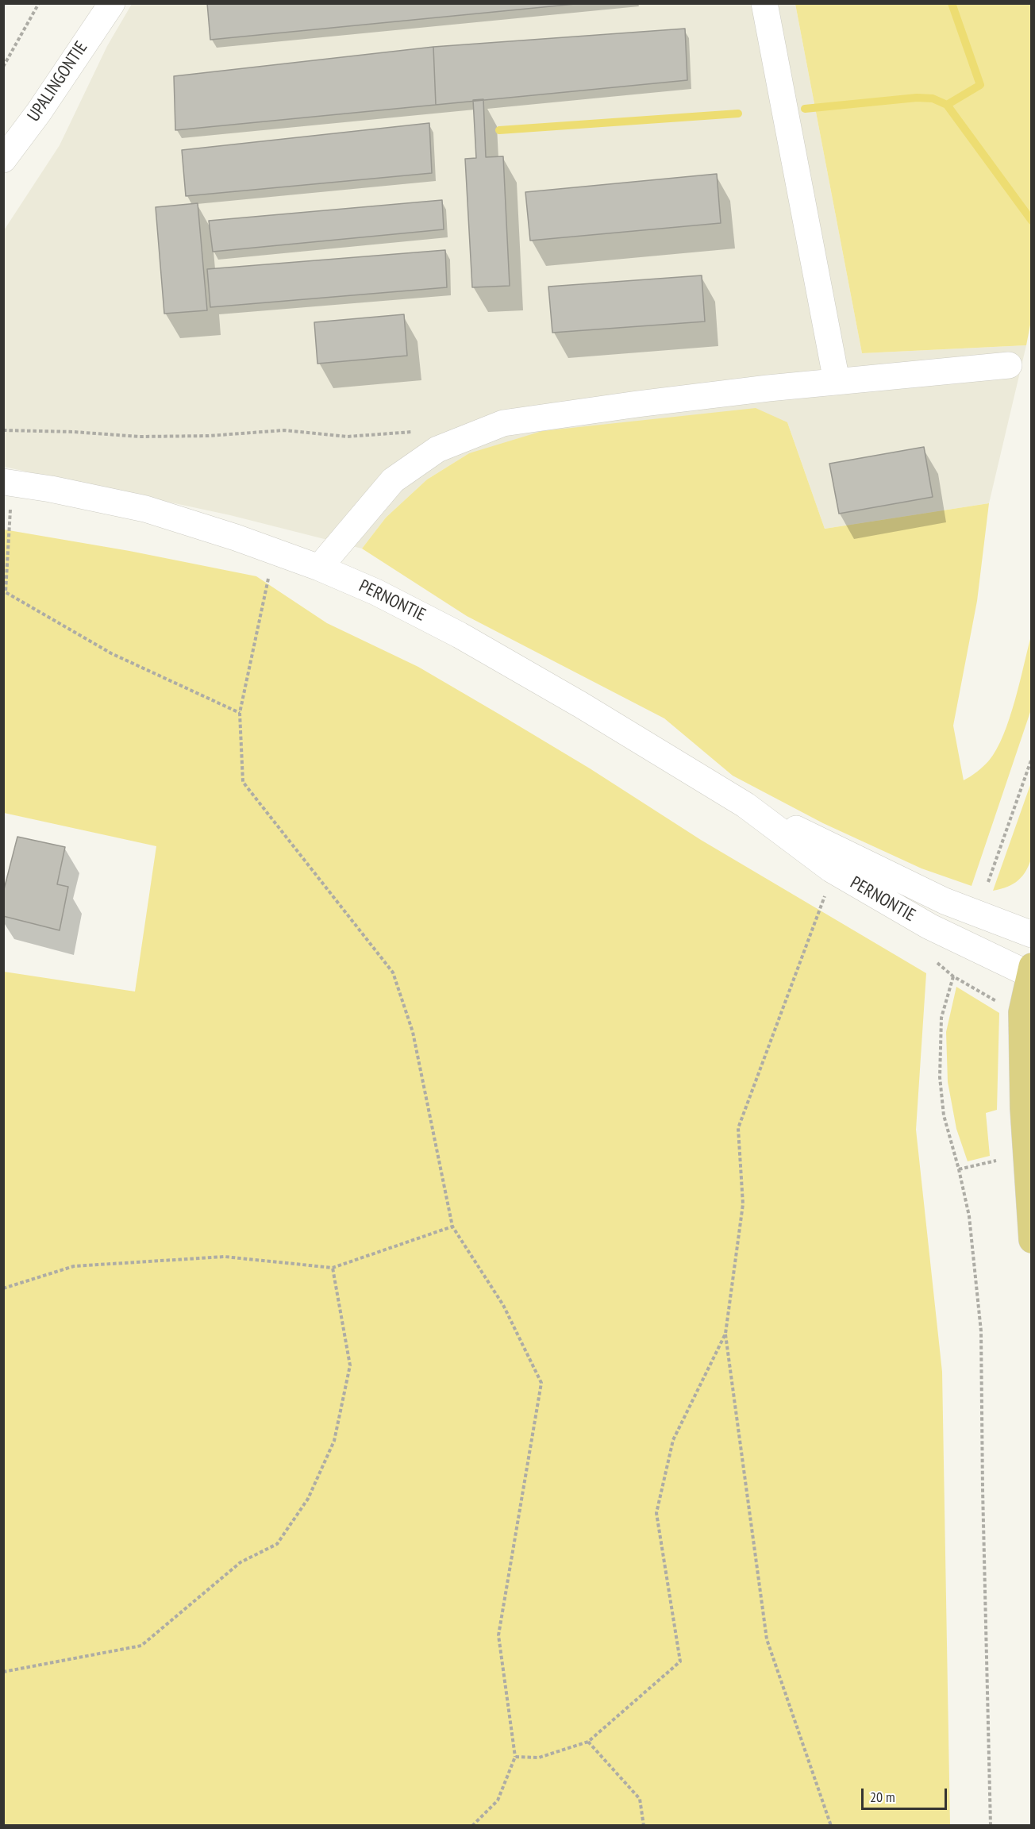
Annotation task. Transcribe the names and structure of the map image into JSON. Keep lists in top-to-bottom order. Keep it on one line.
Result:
{"streets":{"street":["UPALINGONTIE","PERNONTIE"]},"scale_bar":"20 m"}
